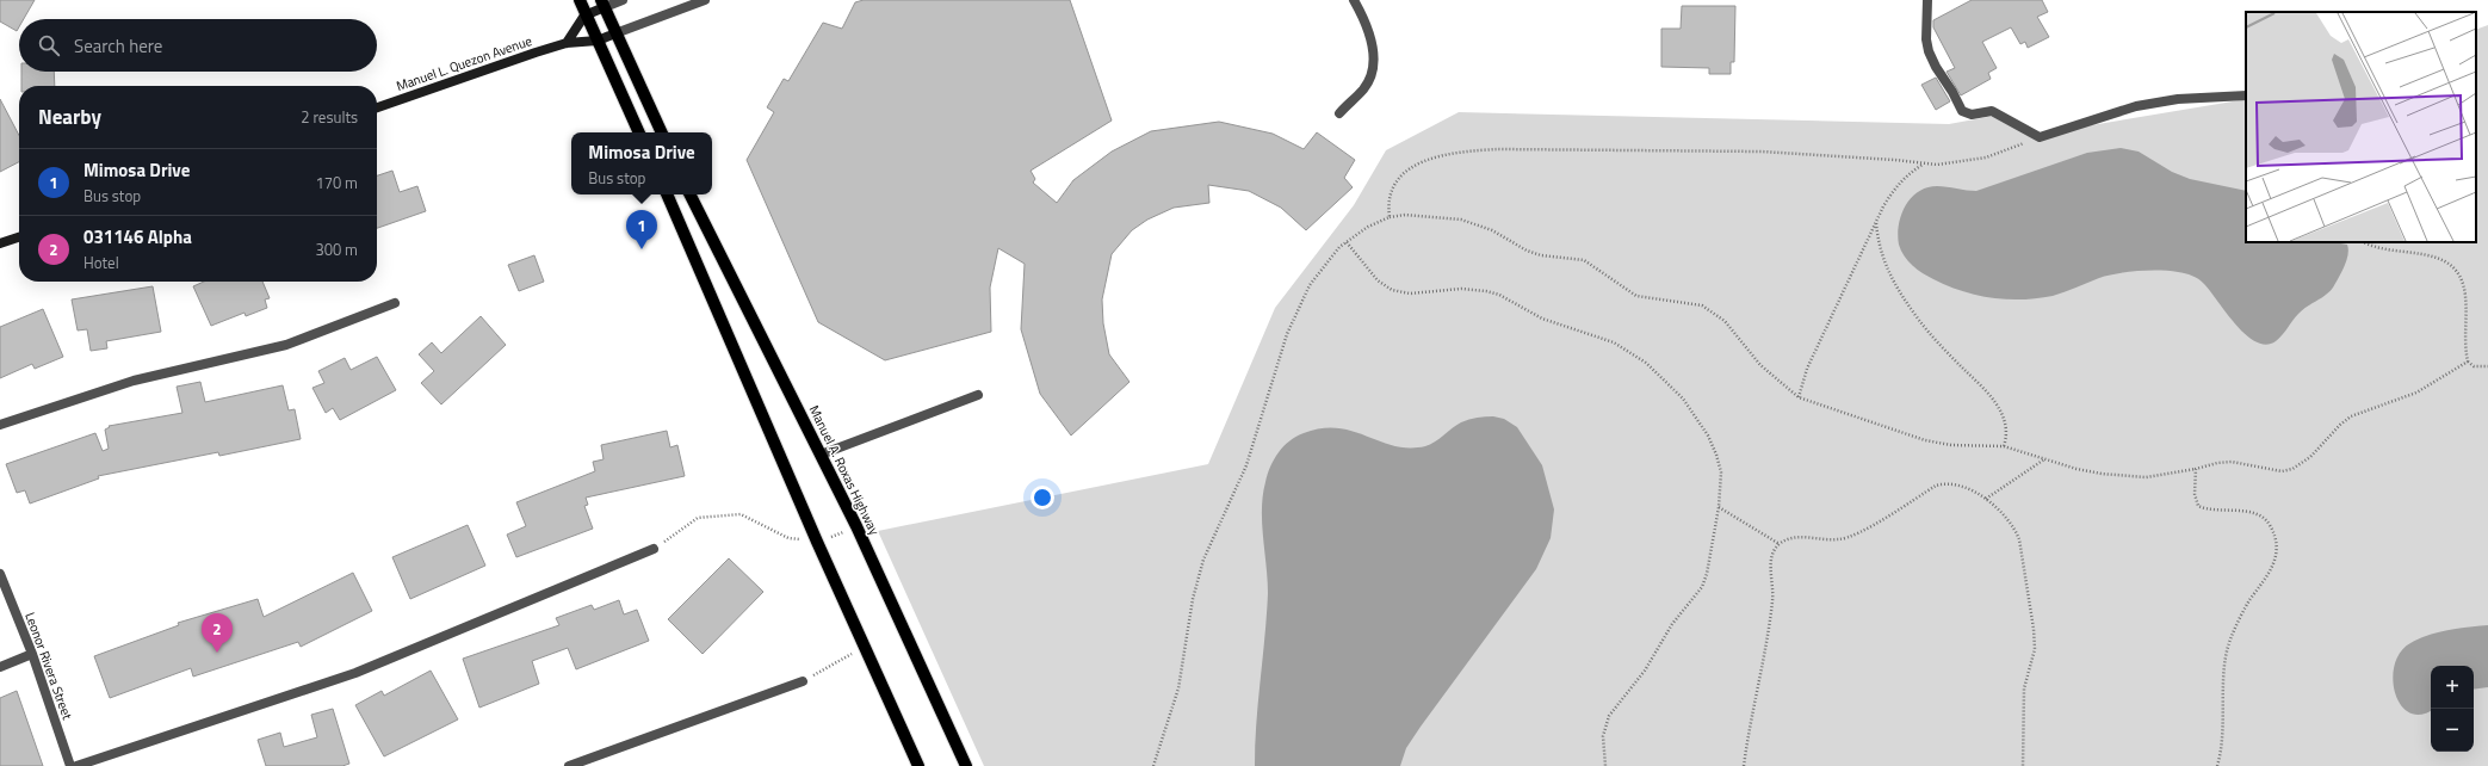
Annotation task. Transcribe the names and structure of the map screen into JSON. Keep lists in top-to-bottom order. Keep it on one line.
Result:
{"streets":{"main road":["Manuel A. Roxas Highway"],"street":["Manuel L. Quezon Avenue","Leonor Rivera Street"]},"page":{"search":"Search here","heading":["Nearby","2 results"],"popup":["Mimosa Drive","Bus stop"],"list":[{"mark":"1","name":"Mimosa Drive","note":"Bus stop","value":"170 m"},{"mark":"2","name":"031146 Alpha","note":"Hotel","value":"300 m"}],"pins":["1","2"],"map_buttons":["+","−"]}}
